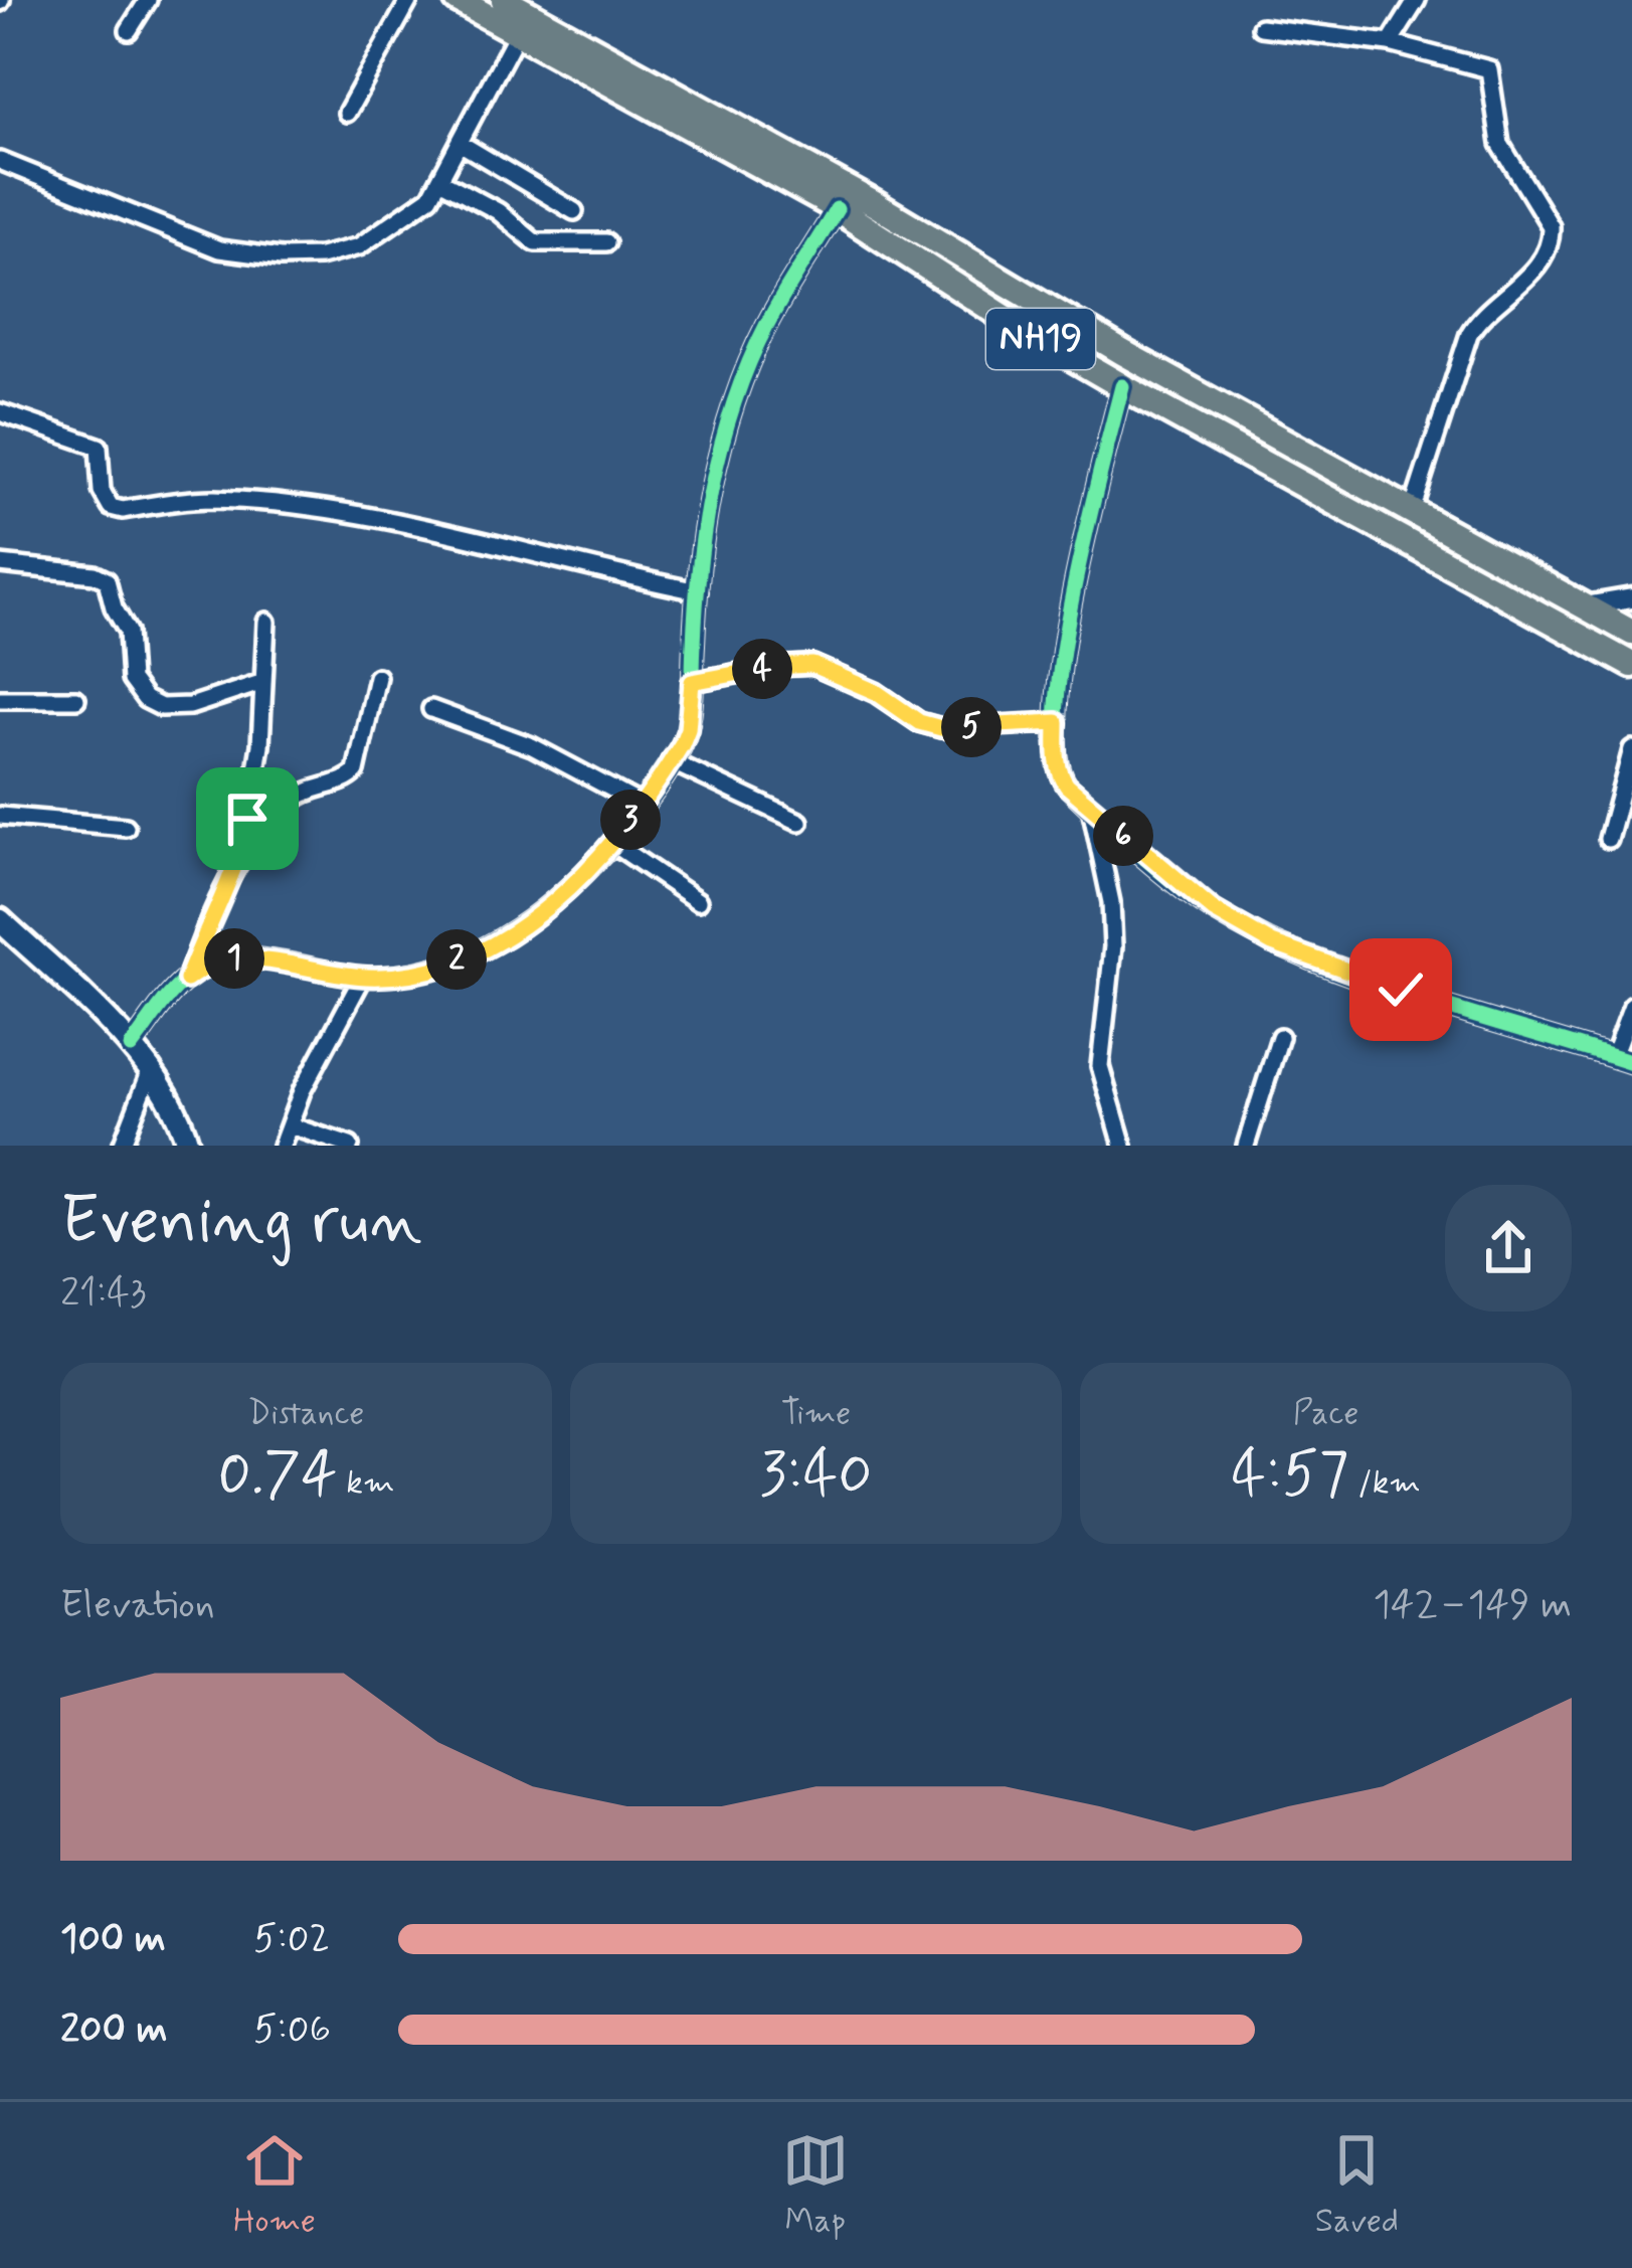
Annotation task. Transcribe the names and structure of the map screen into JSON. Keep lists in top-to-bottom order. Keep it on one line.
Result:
{"streets":{"highway":["NH19"]},"page":{"pins":["4","5","3","6","1","2"],"heading":["Evening run","21:43"],"stats":[["Distance","0.74 km"],["Time","3:40"],["Pace","4:57 /km"]],"chart":["Elevation","142–149 m"],"list":[{"name":"100 m","note":"5:02"},{"name":"200 m","note":"5:06"}],"tabs":["Home","Map","Saved"]}}
